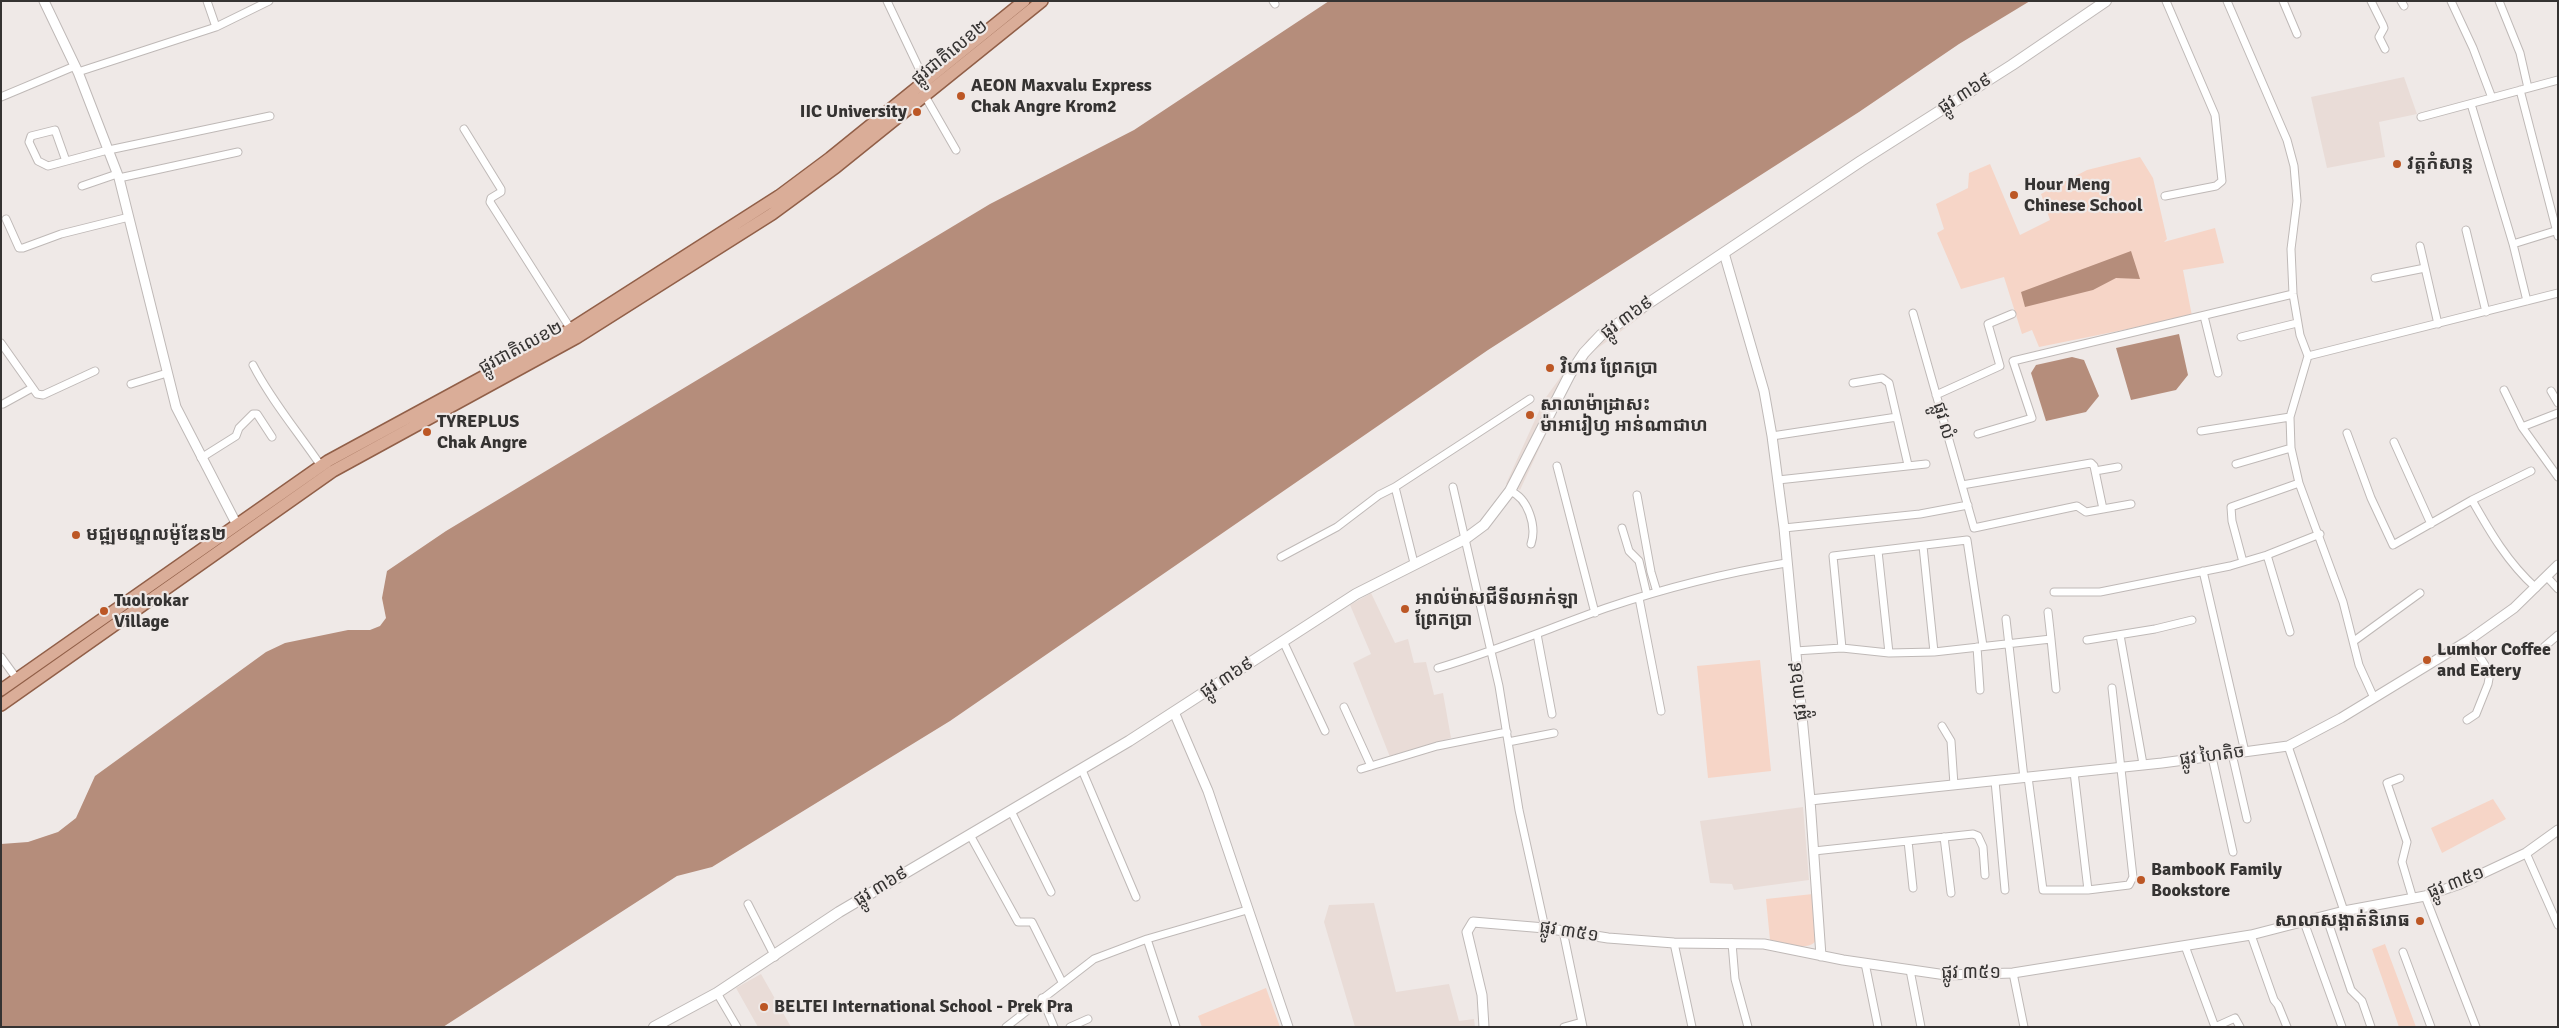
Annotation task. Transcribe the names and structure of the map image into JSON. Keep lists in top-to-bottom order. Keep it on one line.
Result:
{"streets":{"main road":["ផ្លូវជាតិលេខ២","ផ្លូវ ៣៦៩"],"street":["ផ្លូវ លំ","ផ្លូវ ហៃតិច","ផ្លូវ ៣៥១"]},"crossings":[["ផ្លូវ ៣៦៩","ផ្លូវ ហៃតិច"],["ផ្លូវ ៣៦៩","ផ្លូវ ៣៥១"]],"places":["AEON Maxvalu Express Chak Angre Krom2","IIC University","វត្តកំសាន្ត","Hour Meng Chinese School","វិហារ ព្រែកប្រា","សាលាម៉ាដ្រាសះ ម៉ាអារៀហ្វ អាន់ណាជាហ","TYREPLUS Chak Angre","មជ្ឍមណ្ឌលម៉ូឌែន២","អាល់ម៉ាសជីទីលអាក់ឡា ព្រែកប្រា","Tuolrokar Village","Lumhor Coffee and Eatery","BambooK Family Bookstore","សាលាសង្កាត់និរោធ","BELTEI International School - Prek Pra"]}
